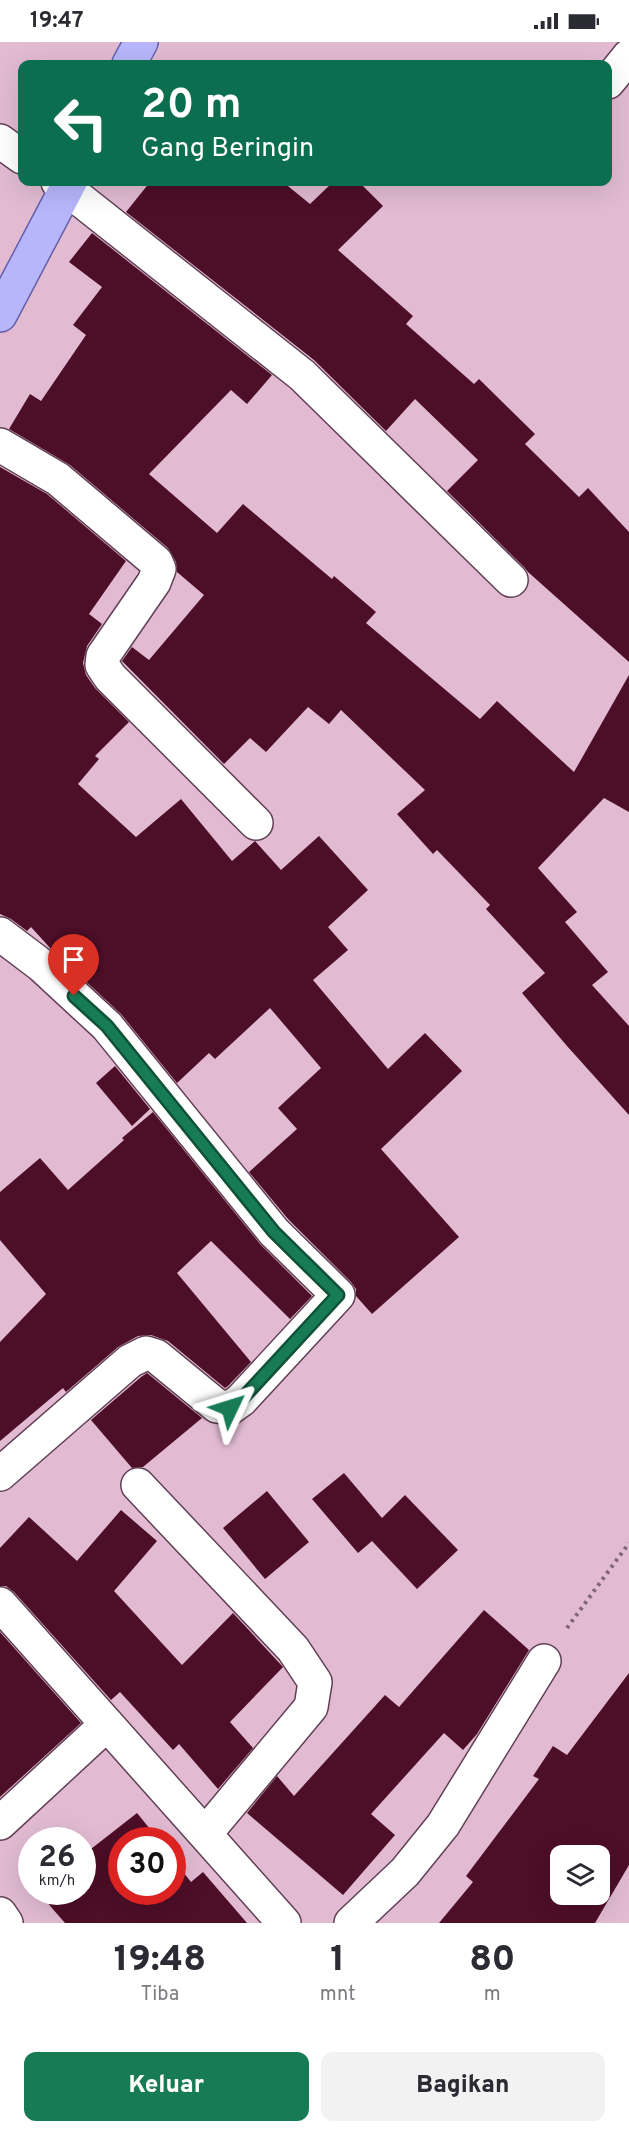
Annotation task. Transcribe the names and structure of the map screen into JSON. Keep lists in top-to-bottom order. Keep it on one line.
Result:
{"page":{"status":"19:47","turn":["20 m","Gang Beringin"],"speed":"26 km/h","limit":"30","eta":["19:48","Tiba","1","mnt","80","m"],"buttons":["Keluar","Bagikan"]}}
